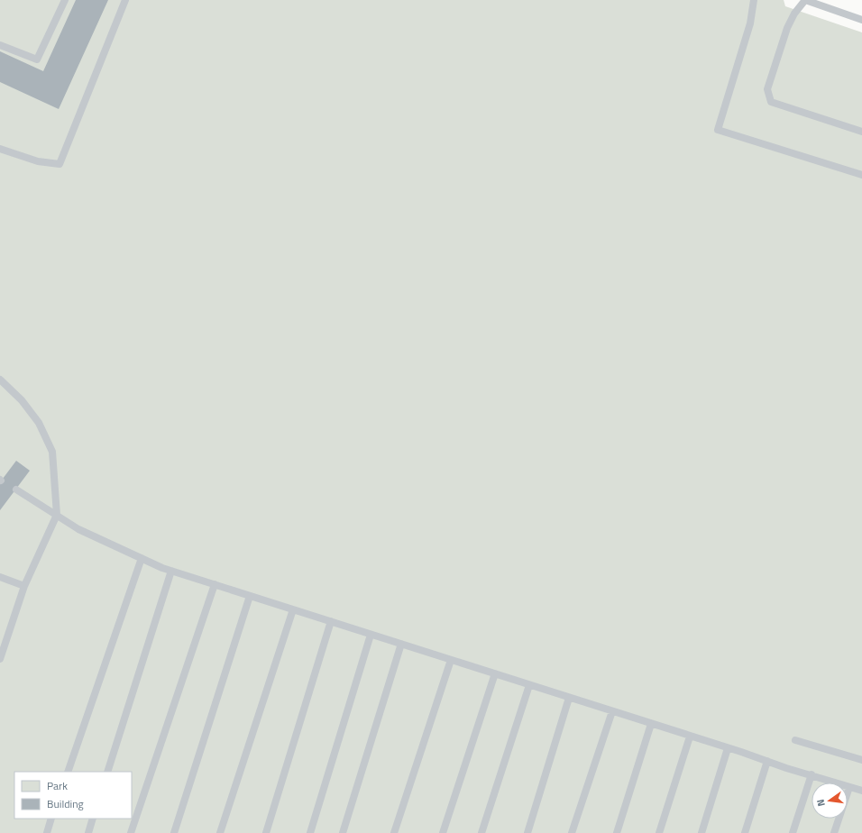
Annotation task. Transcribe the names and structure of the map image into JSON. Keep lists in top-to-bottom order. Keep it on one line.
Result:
{"legend":["Park","Building"],"north":"left"}
